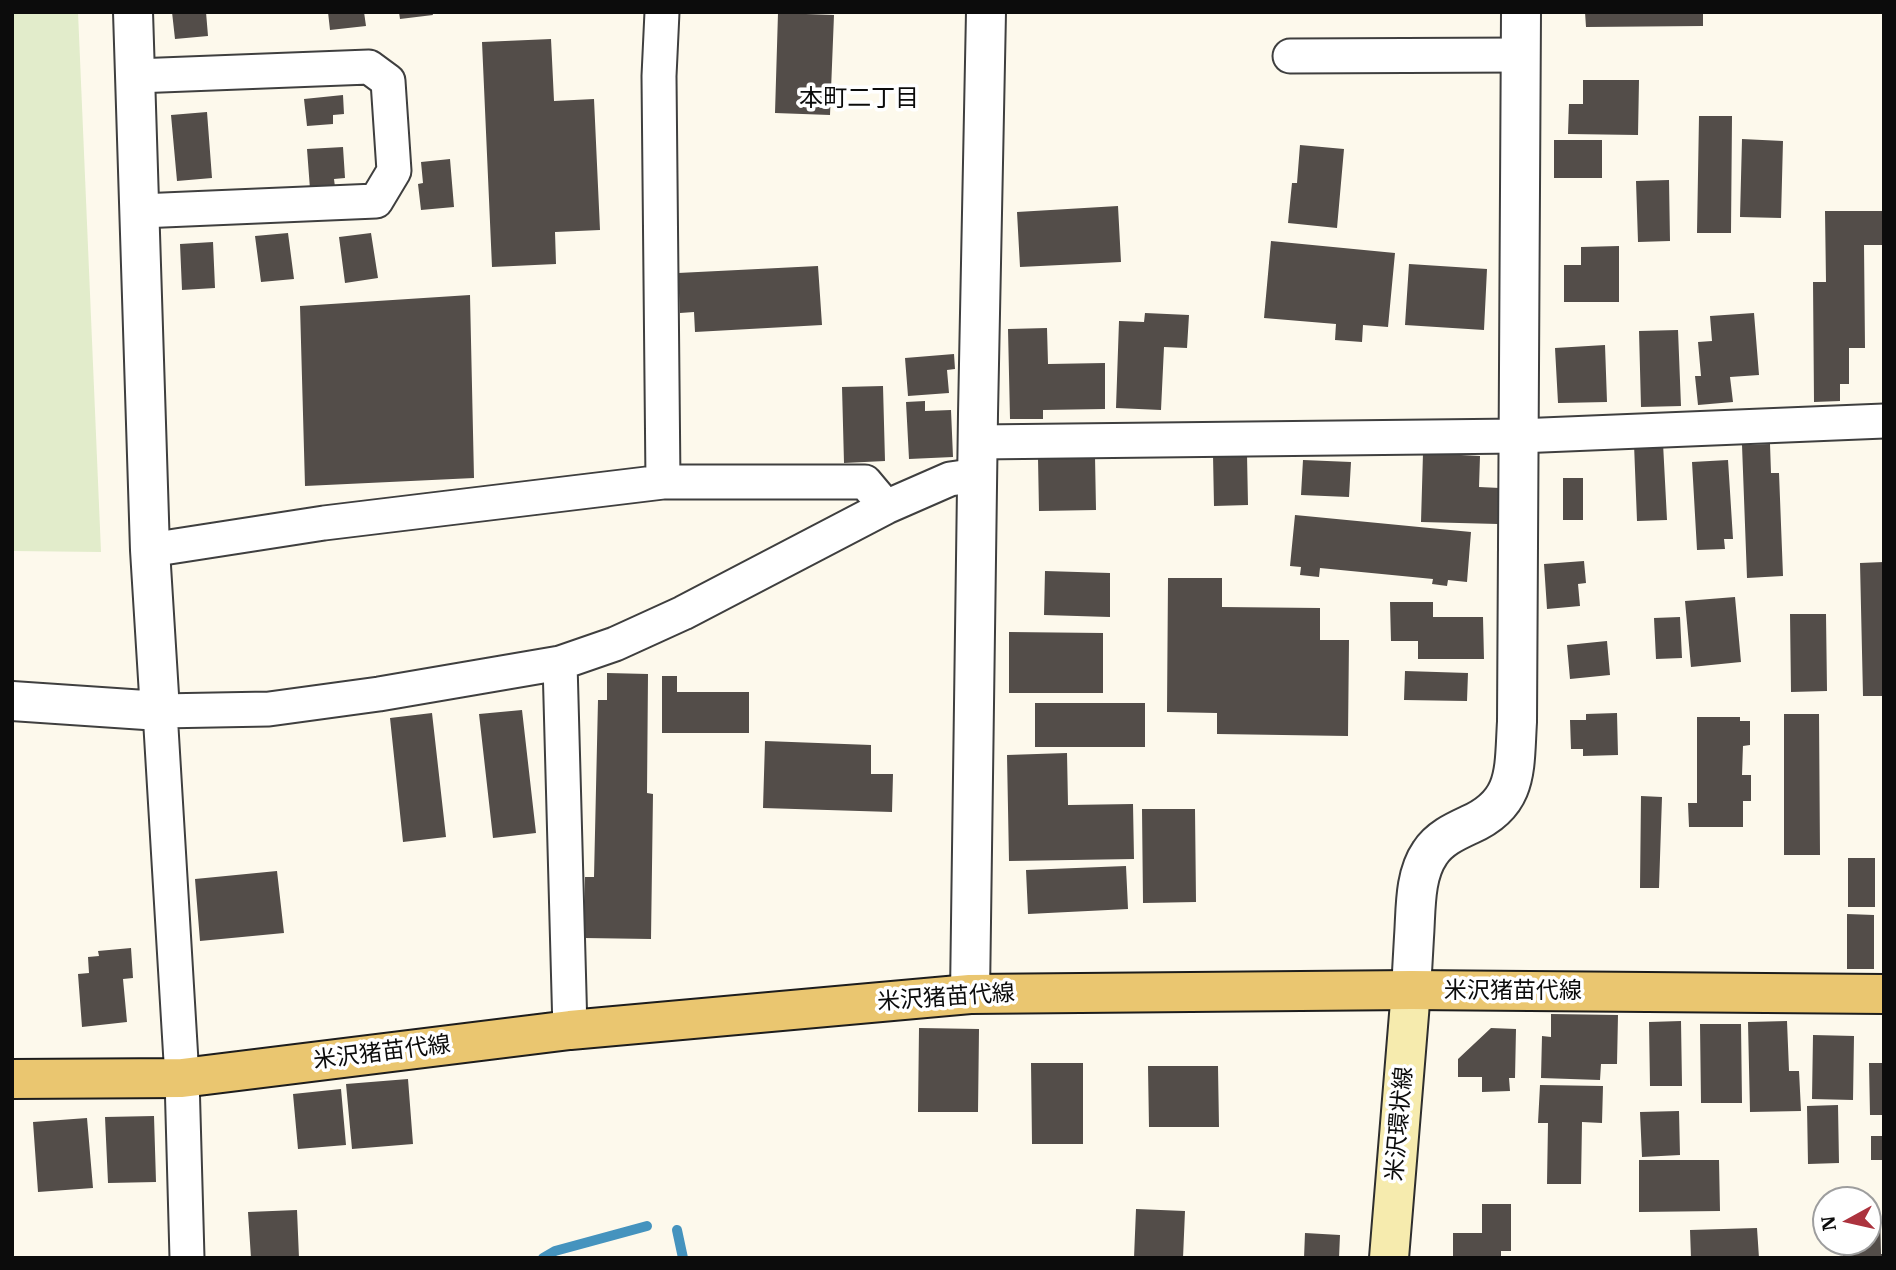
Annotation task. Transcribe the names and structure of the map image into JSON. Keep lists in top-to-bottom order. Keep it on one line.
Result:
{"streets":{"main road":["米沢猪苗代線","米沢環状線"]},"crossings":[["米沢猪苗代線","米沢環状線"]],"districts":["本町二丁目"],"north":"left"}
